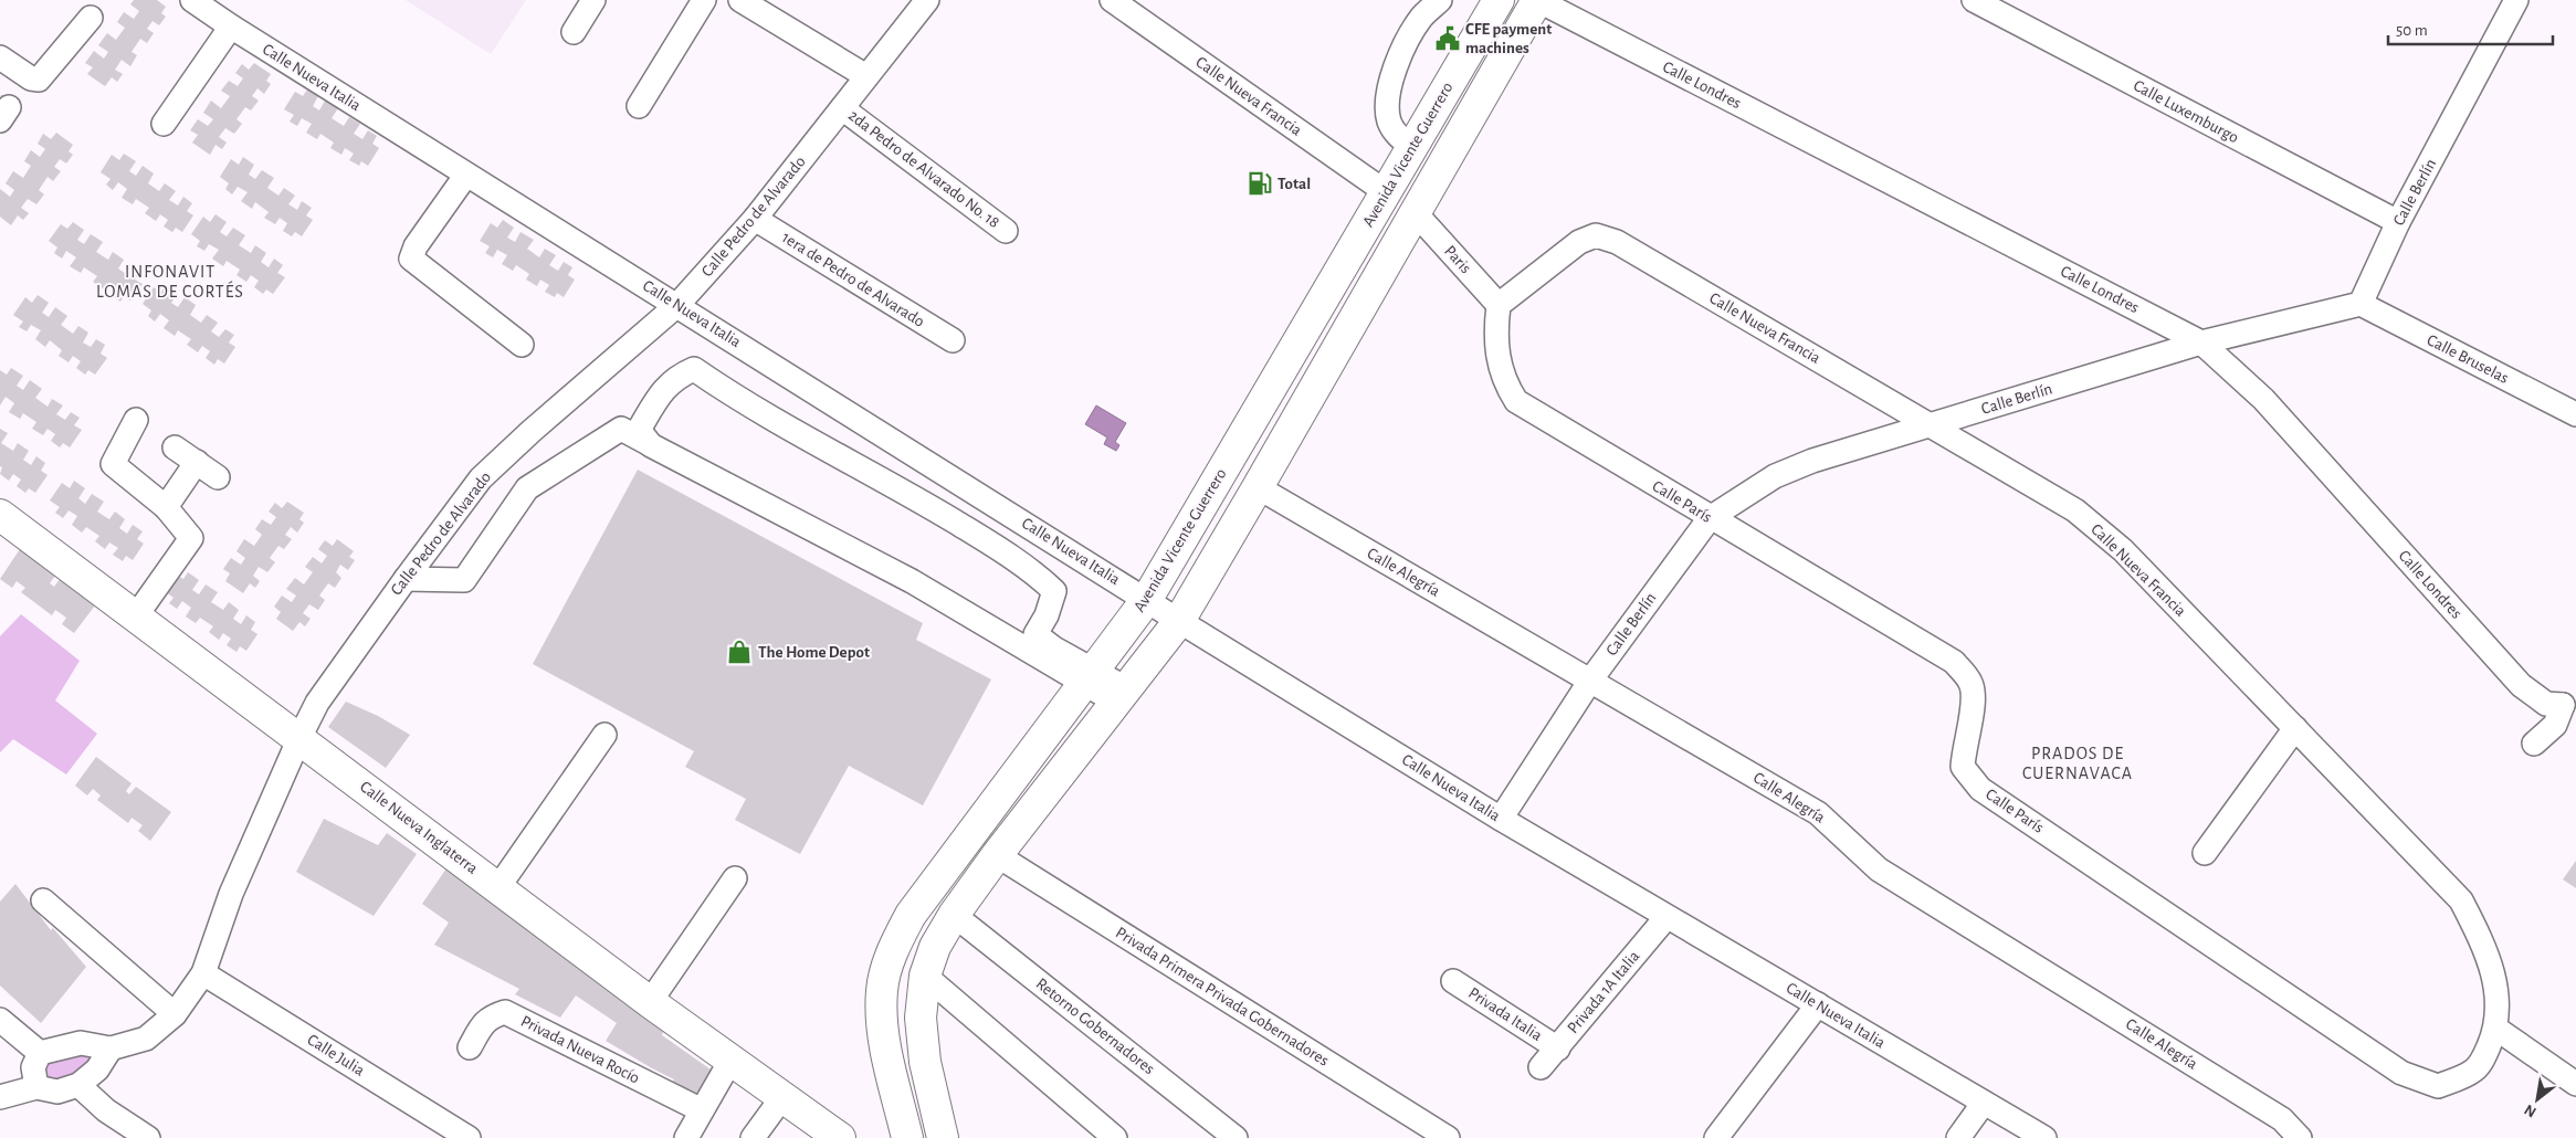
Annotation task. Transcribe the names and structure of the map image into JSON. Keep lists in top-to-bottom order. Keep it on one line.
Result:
{"streets":{"main road":["Avenida Vicente Guerrero","Calle Nueva Inglaterra"],"street":["Calle Nueva Italia","Calle Londres","Calle Nueva Francia","Calle Luxemburgo","2da Pedro de Alvarado No. 18","Calle Berlín","Calle Pedro de Alvarado","Paris","1era de Pedro de Alvarado","Calle Bruselas","Calle París","Calle Alegría","Privada 1A Italia","Privada Primera Privada Gobernadores","Privada Italia","Retorno Gobernadores","Privada Nueva Rocío","Calle Julia"]},"crossings":[["Calle Nueva Italia","Avenida Vicente Guerrero"],["Calle Nueva Italia","Calle Berlín"],["Calle Nueva Italia","Calle Pedro de Alvarado"],["Calle Nueva Italia","Privada 1A Italia"],["Calle Londres","Calle Berlín"],["Calle Nueva Francia","Avenida Vicente Guerrero"],["Calle Nueva Francia","Calle Berlín"],["Calle Nueva Francia","Paris"],["Calle Nueva Francia","Calle París"],["Calle Luxemburgo","Calle Berlín"],["2da Pedro de Alvarado No. 18","Calle Pedro de Alvarado"],["Calle Berlín","Calle Bruselas"],["Calle Berlín","Calle París"],["Calle Berlín","Calle Alegría"],["Calle Pedro de Alvarado","1era de Pedro de Alvarado"],["Calle Pedro de Alvarado","Calle Nueva Inglaterra"],["Calle Pedro de Alvarado","Calle Julia"],["Paris","Calle París"],["Privada 1A Italia","Privada Italia"]],"districts":["INFONAVIT LOMAS DE CORTÉS","PRADOS DE CUERNAVACA"],"places":{"public building":["CFE payment machines"],"fuel station":["Total"],"shop":["The Home Depot"]},"scale_bar":"50 m","north":"bottom left"}
